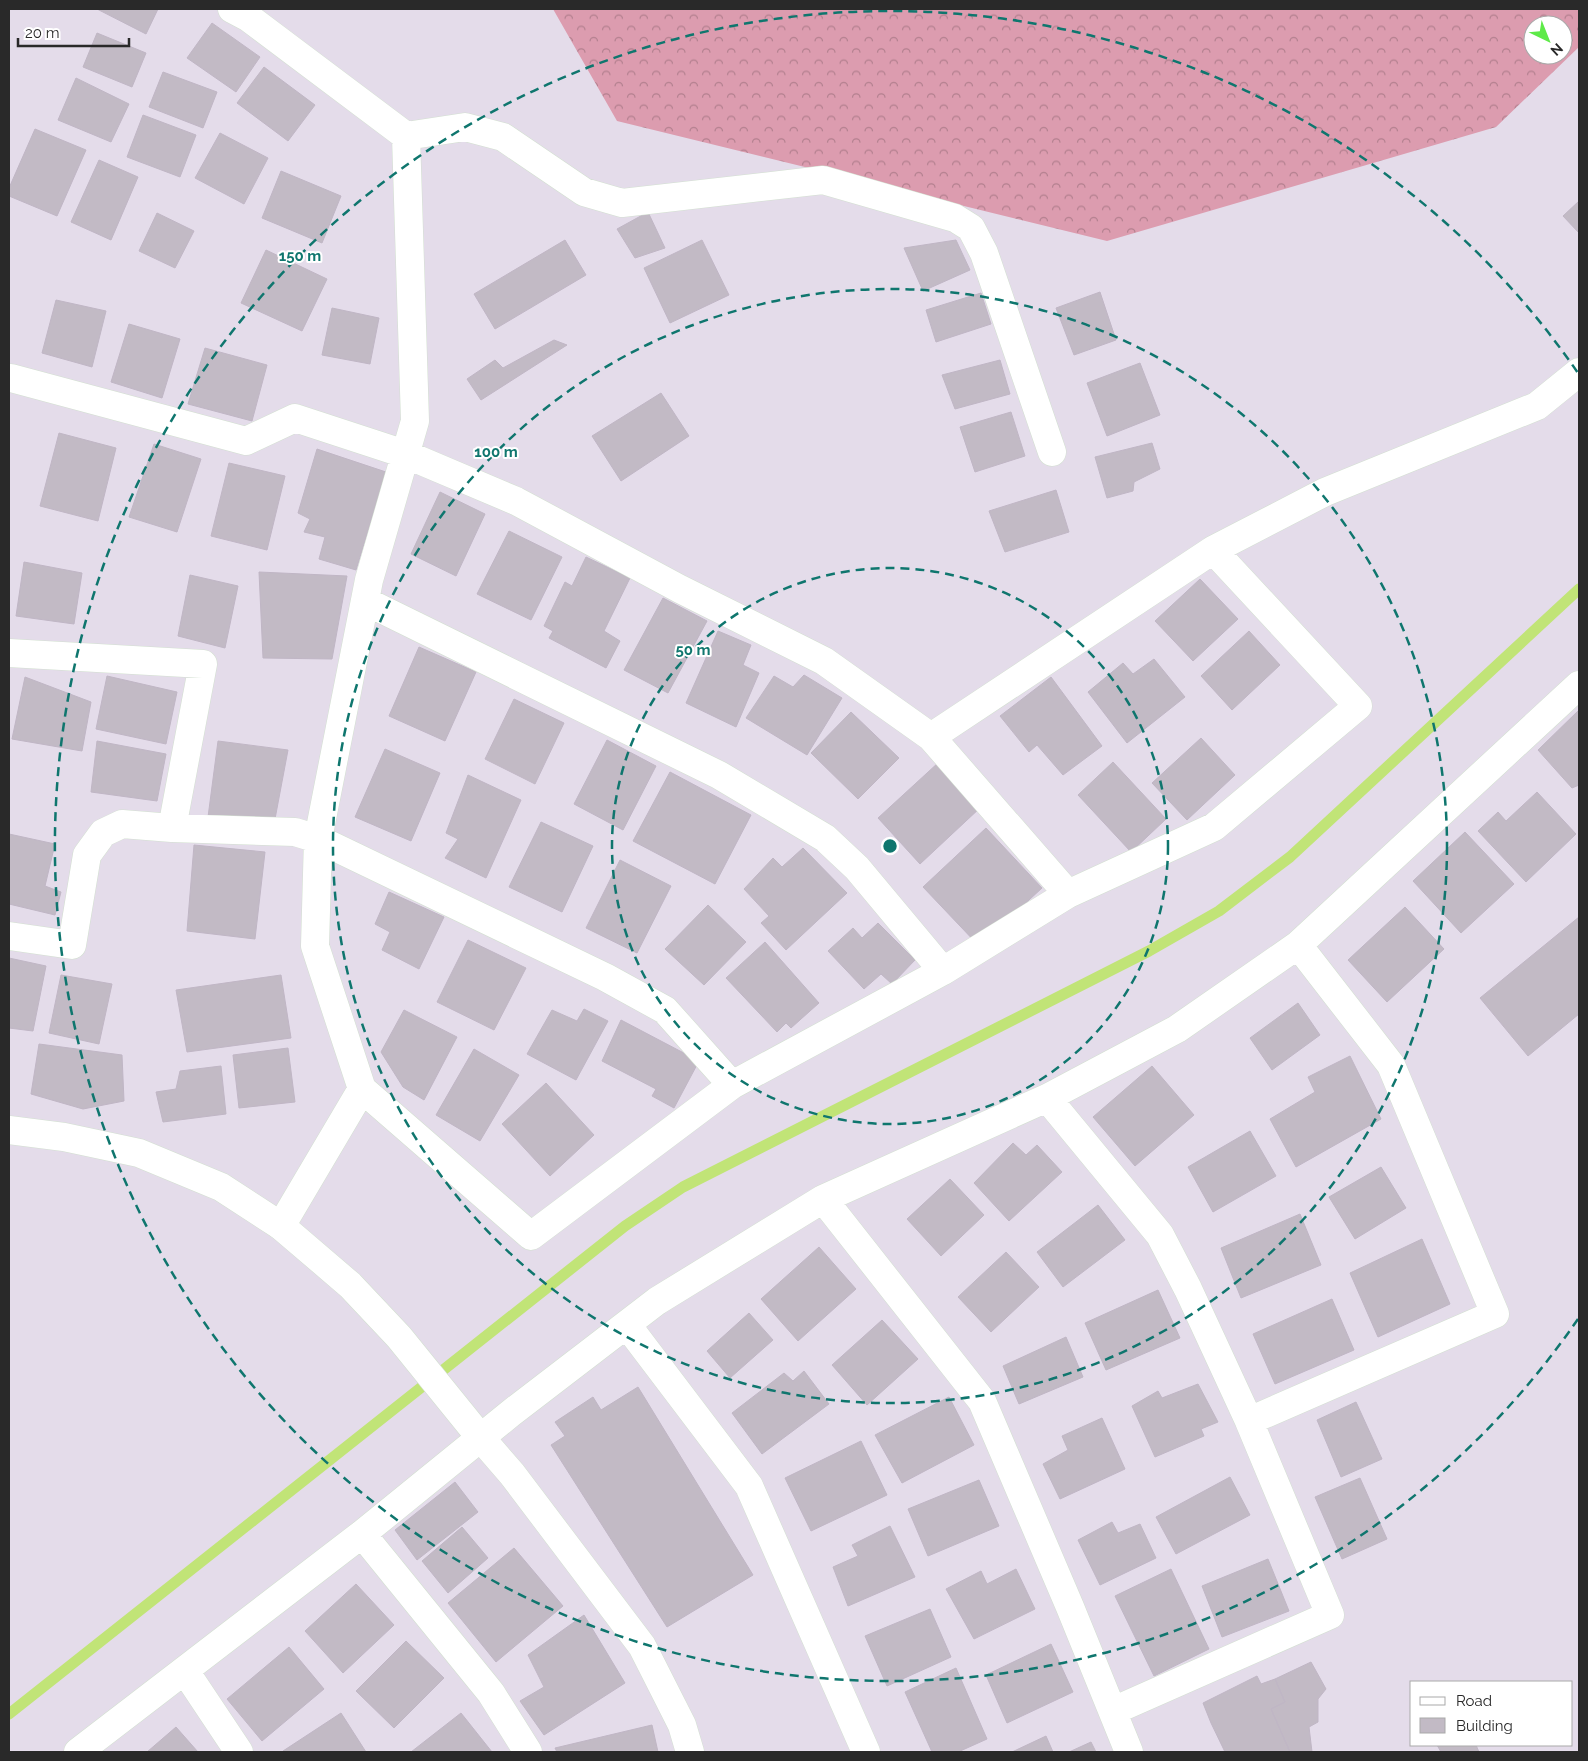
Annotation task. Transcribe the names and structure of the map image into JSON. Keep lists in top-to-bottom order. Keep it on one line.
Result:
{"legend":["Road","Building"],"scale_bar":"20 m","north":"bottom right","rings":["150 m","100 m","50 m"]}
